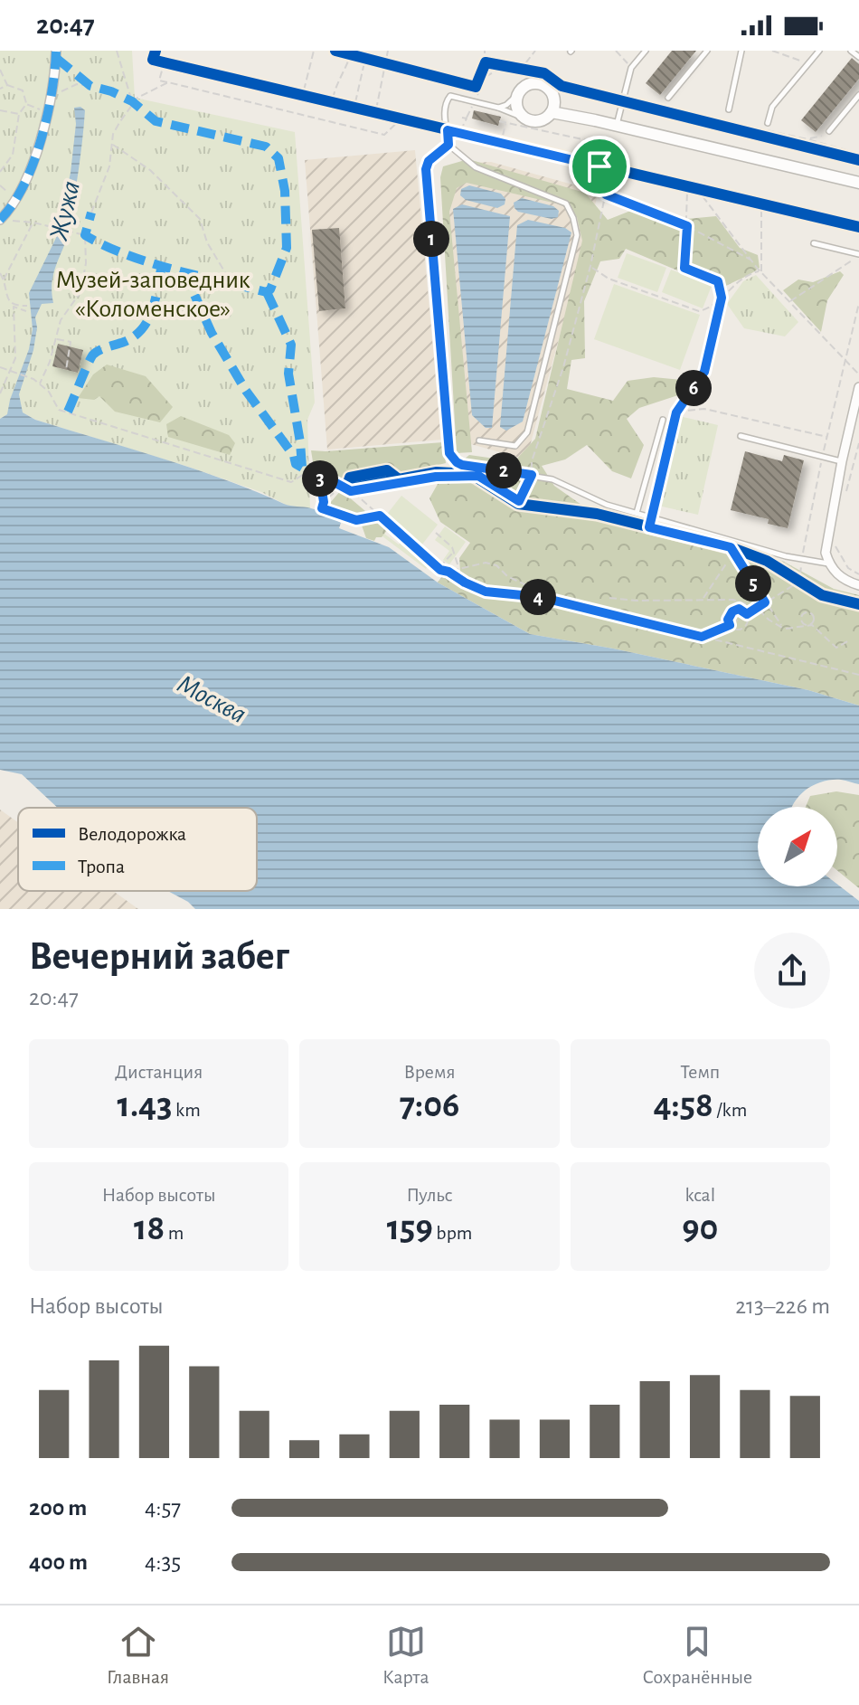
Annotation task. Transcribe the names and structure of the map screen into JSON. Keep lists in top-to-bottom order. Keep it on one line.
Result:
{"water":["Жужа","Москва"],"parks":["Музей-заповедник «Коломенское»"],"legend":["Велодорожка","Тропа"],"north":"top right","page":{"status":"20:47","pins":["1","6","2","3","5","4"],"heading":["Вечерний забег","20:47"],"stats":[["Дистанция","1.43 km"],["Время","7:06"],["Темп","4:58 /km"],["Набор высоты","18 m"],["Пульс","159 bpm"],["kcal","90"]],"chart":["Набор высоты","213–226 m"],"list":[{"name":"200 m","note":"4:57"},{"name":"400 m","note":"4:35"}],"tabs":["Главная","Карта","Сохранённые"]}}
